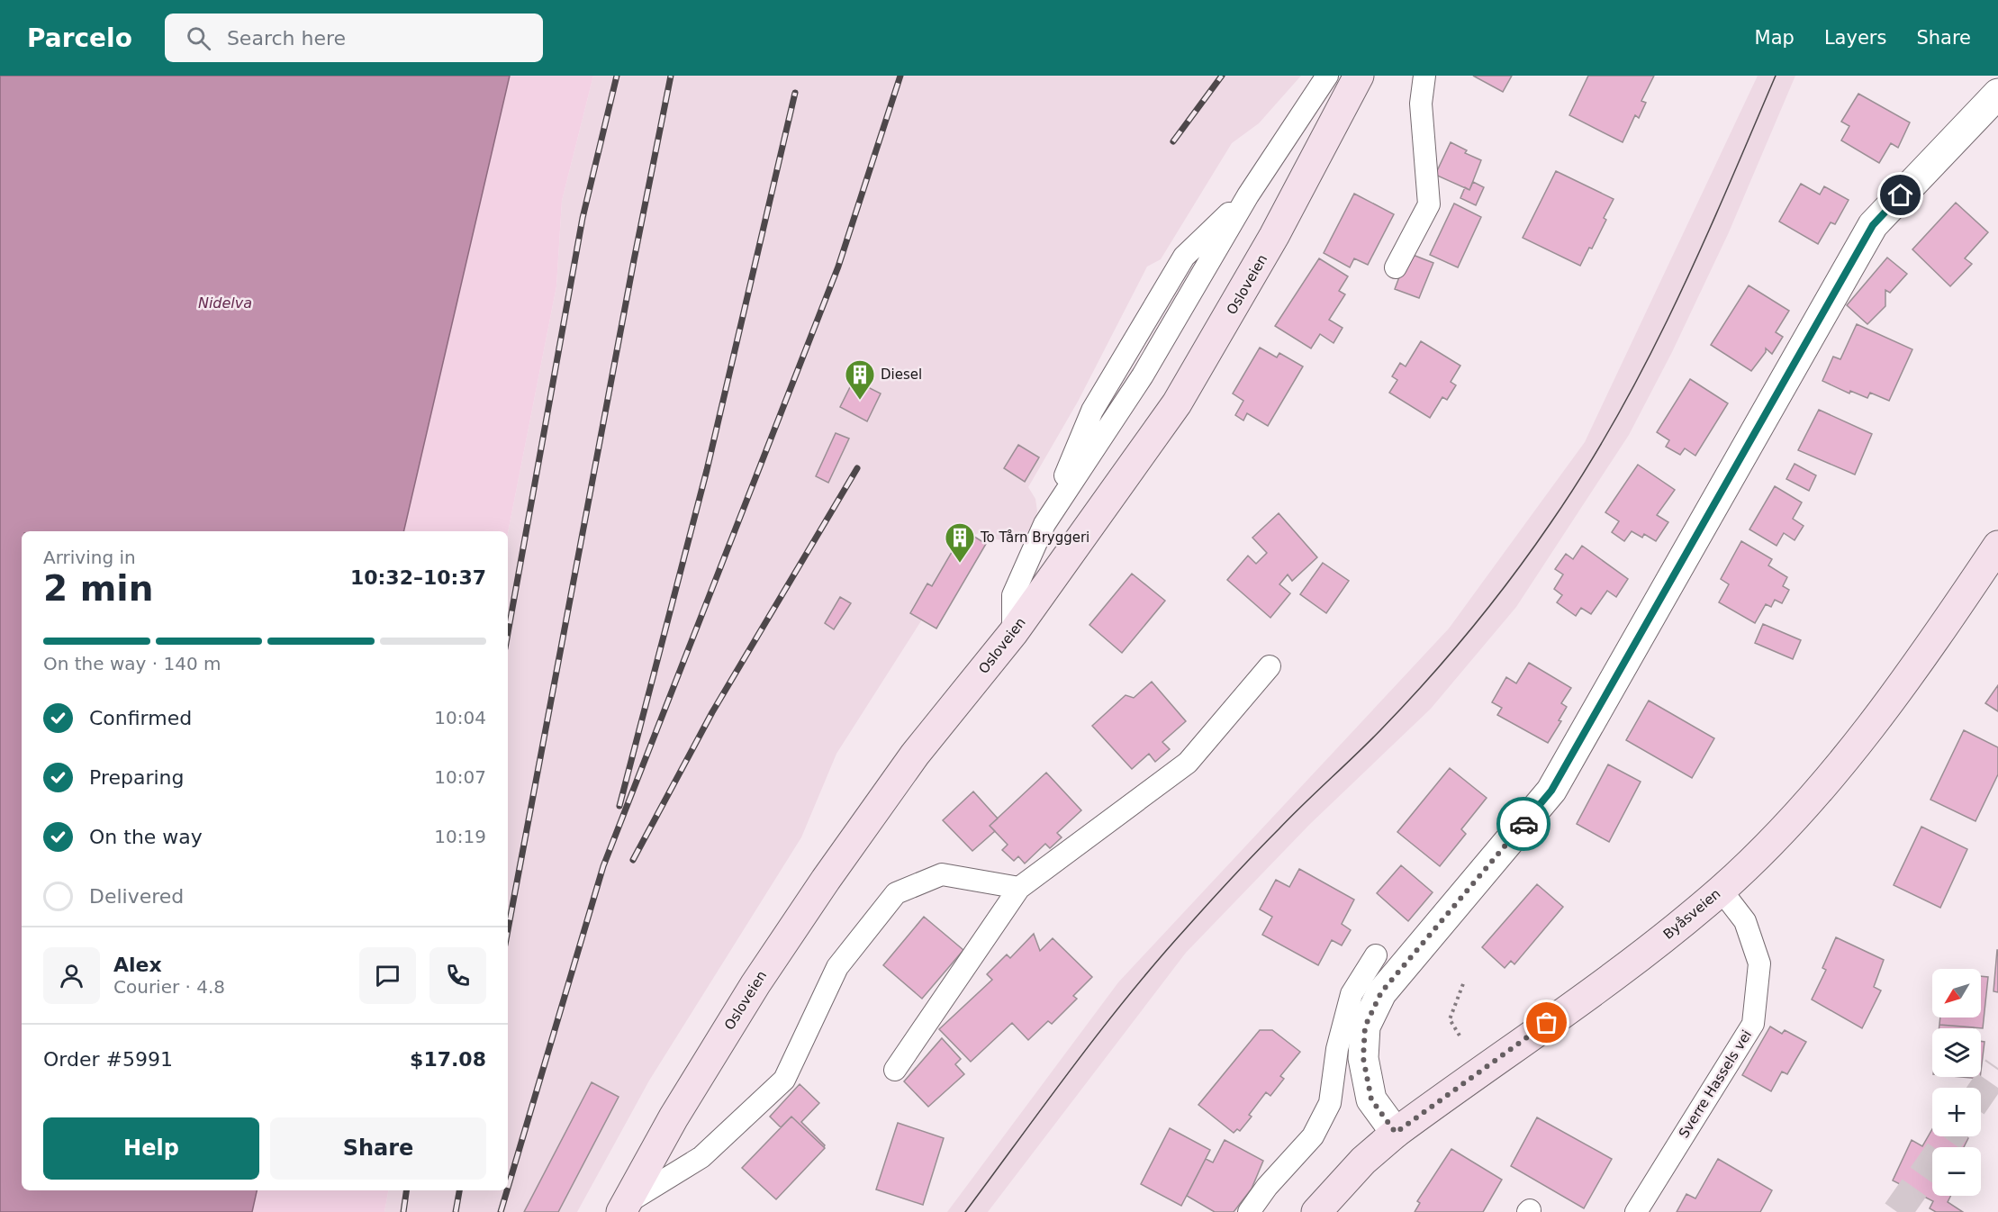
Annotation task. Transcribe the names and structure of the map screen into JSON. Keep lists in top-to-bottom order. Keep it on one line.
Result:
{"streets":{"street":["Osloveien","Byåsveien"],"lane":["Sverre Hassels vei"]},"crossings":[["Byåsveien","Sverre Hassels vei"]],"water":["Nidelva"],"places":{"building":["Diesel","To Tårn Bryggeri"]},"north":"bottom left","page":{"header":"Parcelo","search":"Search here","nav":["Map","Layers","Share"],"heading":["2 min","Arriving in","10:32–10:37"],"panel":["Alex","Courier · 4.8","Order #5991","$17.08"],"bar":"On the way · 140 m","list":[["Confirmed","10:04"],["Preparing","10:07"],["On the way","10:19"],"Delivered"],"map_buttons":["+","−"],"buttons":["Help","Share"]}}
